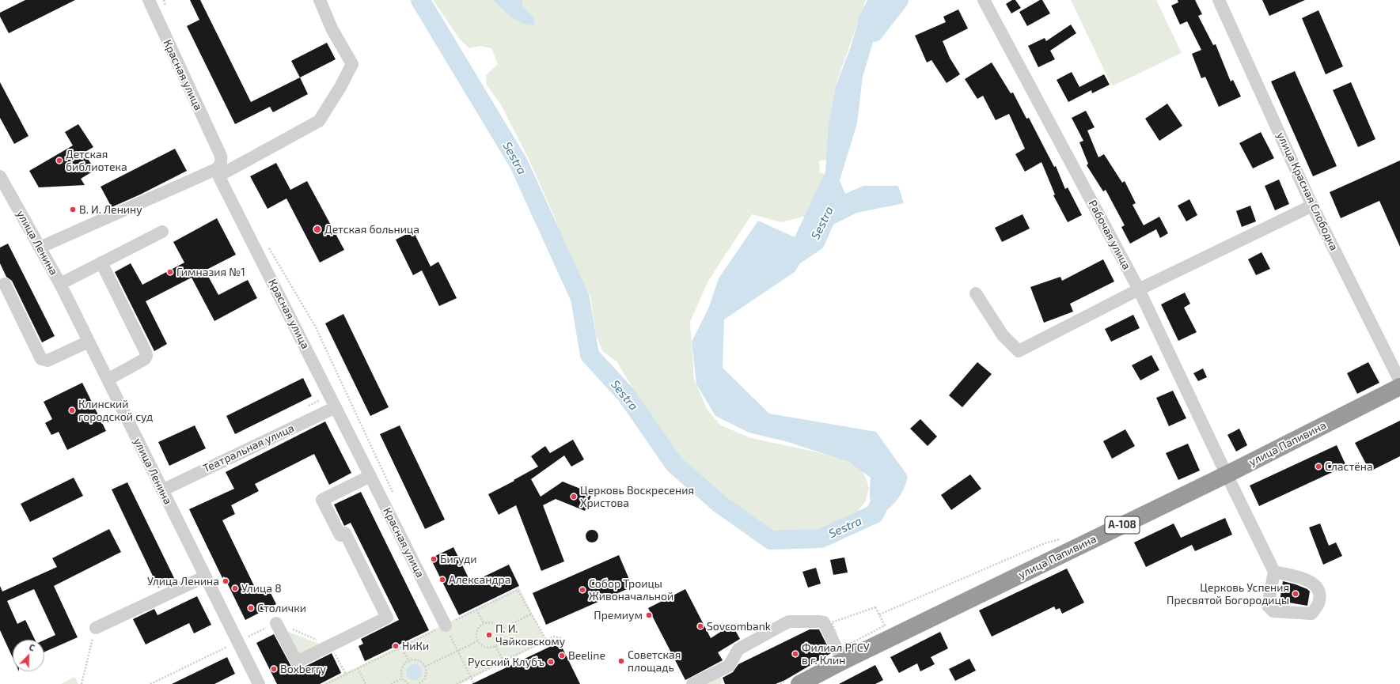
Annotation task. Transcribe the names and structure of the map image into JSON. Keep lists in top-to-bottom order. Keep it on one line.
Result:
{"streets":{"highway":["улица Папивина","А-108"],"street":["Красная улица","улица Красная Слободка","Рабочая улица","улица Ленина","Театральная улица"]},"crossings":[["Красная улица","Театральная улица"],["Рабочая улица","улица Папивина"],["улица Ленина","Театральная улица"]],"water":["Sestra"],"places":["Детская библиотека","В. И. Ленину","Детская больница","Гимназия №1","Клинский городской суд","Сластёна","Церковь Воскресения Христова","Бигуди","Александра","Улица Ленина","Улица 8","Собор Троицы Живоначальной","Церковь Успения Пресвятой Богородицы","Столички","Премиум","Sovcombank","П. И. Чайковскому","НиКи","Филиал РГСУ в г. Клин","Beeline","Советская площадь","Русский Клубъ","Boxberry"],"north":"top right"}
